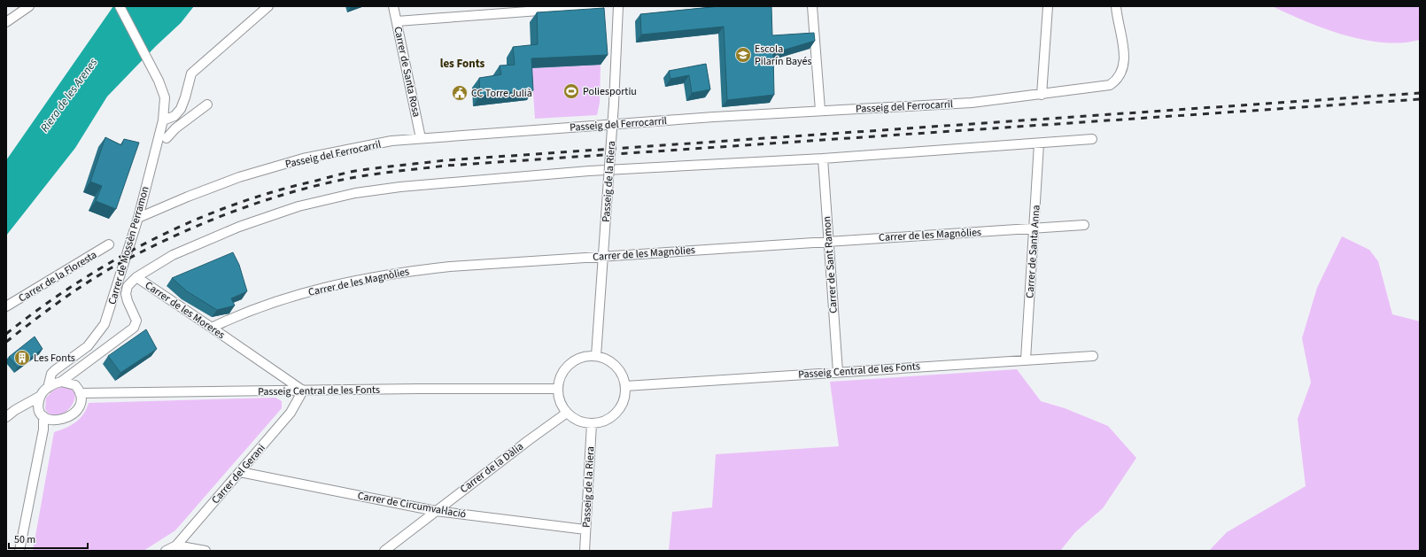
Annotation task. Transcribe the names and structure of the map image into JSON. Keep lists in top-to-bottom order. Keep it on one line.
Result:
{"streets":{"street":["Carrer de Santa Rosa","Passeig del Ferrocarril","Passeig de la Riera","Carrer de les Magnòlies","Carrer de Mossèn Perramon","Carrer de Santa Anna","Carrer de Sant Ramon","Carrer de la Floresta","Carrer de les Moreres","Passeig Central de les Fonts","Carrer de la Dàlia","Carrer del Gerani","Carrer de Circumval·lació"]},"crossings":[["Carrer de Santa Rosa","Passeig del Ferrocarril"],["Passeig del Ferrocarril","Carrer de Mossèn Perramon"],["Passeig de la Riera","Carrer de les Magnòlies"],["Passeig de la Riera","Passeig Central de les Fonts"],["Passeig de la Riera","Carrer de la Dàlia"],["Passeig de la Riera","Carrer de Circumval·lació"],["Carrer de les Magnòlies","Carrer de Santa Anna"],["Carrer de les Magnòlies","Carrer de Sant Ramon"],["Carrer de les Magnòlies","Carrer de les Moreres"],["Carrer de Mossèn Perramon","Carrer de les Moreres"],["Carrer de Mossèn Perramon","Passeig Central de les Fonts"],["Carrer de Santa Anna","Passeig Central de les Fonts"],["Carrer de Sant Ramon","Passeig Central de les Fonts"],["Carrer de les Moreres","Passeig Central de les Fonts"],["Carrer de les Moreres","Carrer del Gerani"],["Passeig Central de les Fonts","Carrer de la Dàlia"],["Passeig Central de les Fonts","Carrer del Gerani"],["Carrer de la Dàlia","Carrer de Circumval·lació"],["Carrer del Gerani","Carrer de Circumval·lació"]],"districts":["les Fonts"],"water":["Riera de les Arenes"],"places":{"school or university":["Escola Pilarín Bayés"],"sports":["Poliesportiu"],"public building":["CC Torre Julià"],"building":["Les Fonts"]},"scale_bar":"50 m"}
